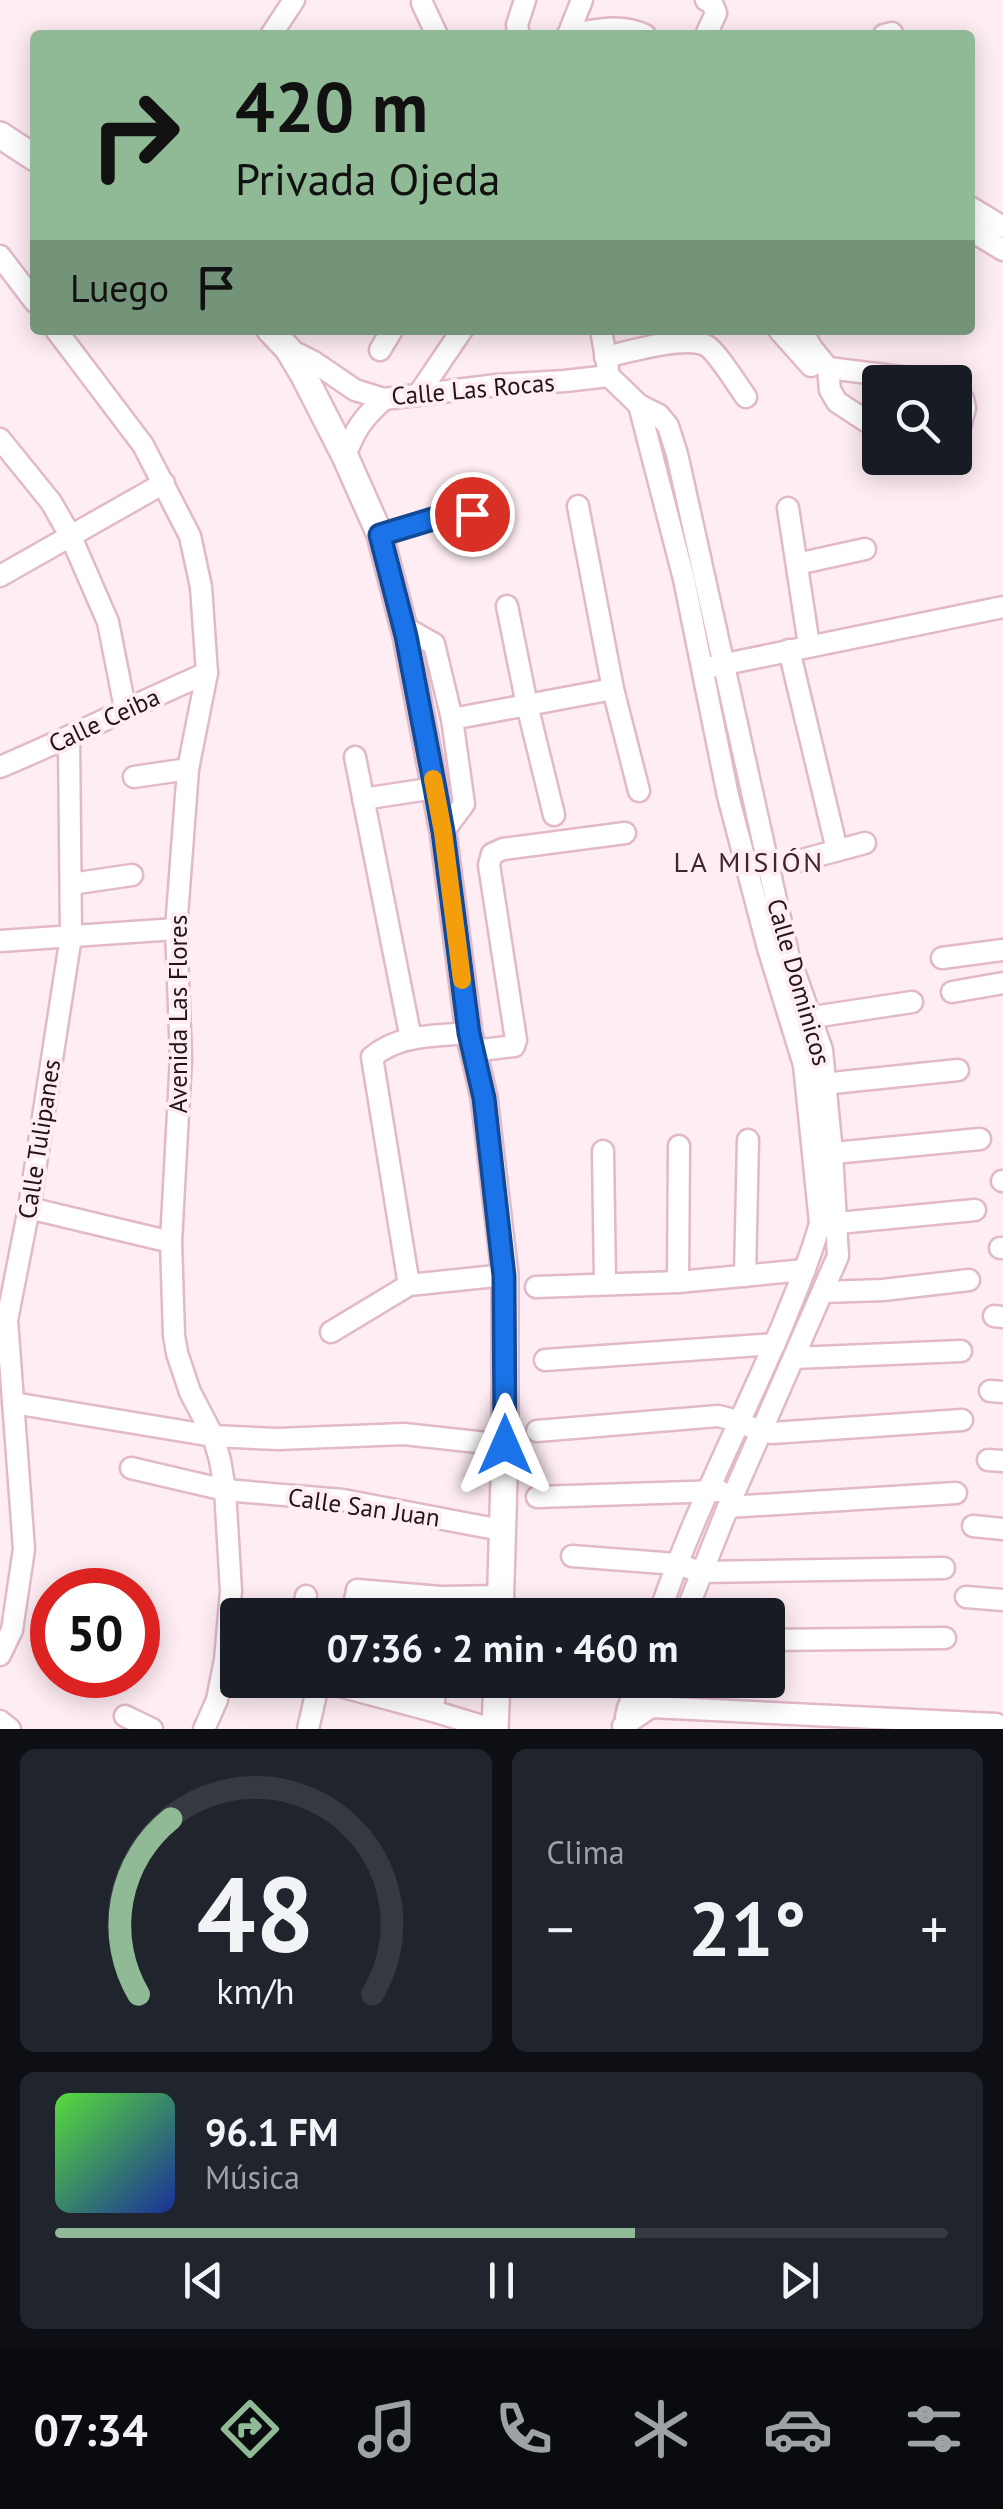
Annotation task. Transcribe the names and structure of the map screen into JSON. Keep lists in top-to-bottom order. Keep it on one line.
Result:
{"streets":{"street":["Calle Las Rocas","Calle Ceiba","Calle Dominicos","Avenida Las Flores","Calle Tulipanes","Calle San Juan"]},"crossings":[["Calle Las Rocas","Calle Dominicos"],["Calle Ceiba","Avenida Las Flores"],["Calle Ceiba","Calle Tulipanes"],["Avenida Las Flores","Calle San Juan"]],"districts":["LA MISIÓN"],"page":{"turn":["420 m","Privada Ojeda"],"then":"Luego","limit":"50","trip":"07:36 · 2 min · 460 m","tile":"Clima","heat":["−","21°","+"],"song":["96.1 FM","Música"],"tabs":"07:34","gauge":["48","km/h"]}}
